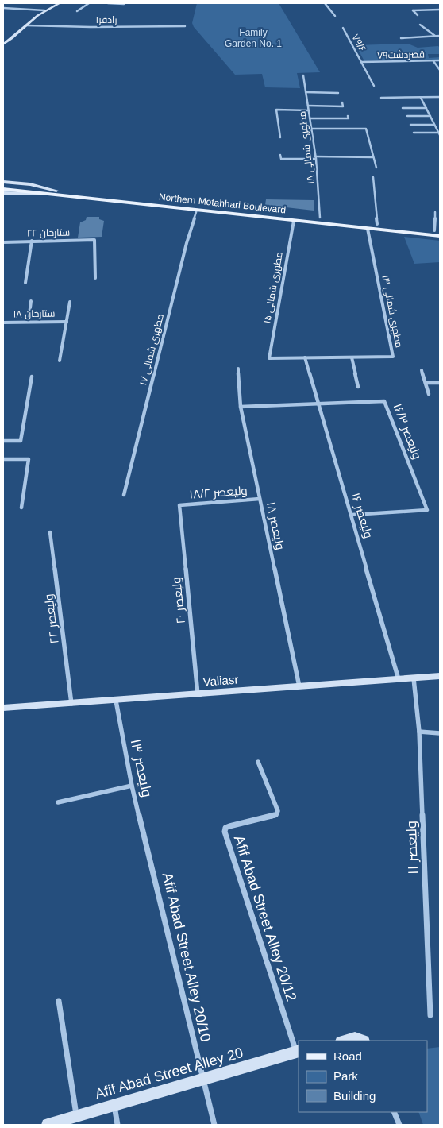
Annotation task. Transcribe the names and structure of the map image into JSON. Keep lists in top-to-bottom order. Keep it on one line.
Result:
{"streets":{"main road":["Northern Motahhari Boulevard","Valiasr","Afif Abad Street Alley 20"],"street":["رادفر۱","۷۹/۶","قصردشت۷۹","۱۸ مطهری شمالی","۲۲ ستارخان","۱۵ مطهری شمالی","۱۳ مطهری شمالی","۱۸ ستارخان","۱۷ مطهری شمالی","۱۶/۳ ولیعصر","۱۸/۲ ولیعصر","۱۶ ولیعصر","۱۸ ولیعصر","۲۰ ولیعصر","۲۲ ولیعصر","۱۳ ولیعصر","۱۱ ولیعصر","Afif Abad Street Alley 20/12","Afif Abad Street Alley 20/10"]},"crossings":[["۷۹/۶","قصردشت۷۹"],["۱۸ مطهری شمالی","Northern Motahhari Boulevard"],["Northern Motahhari Boulevard","۱۵ مطهری شمالی"],["Northern Motahhari Boulevard","۱۳ مطهری شمالی"],["Northern Motahhari Boulevard","۱۷ مطهری شمالی"],["۱۵ مطهری شمالی","۱۶ ولیعصر"],["۱۶/۳ ولیعصر","۱۶ ولیعصر"],["۱۸/۲ ولیعصر","۱۸ ولیعصر"],["۱۸/۲ ولیعصر","۲۰ ولیعصر"],["۱۶ ولیعصر","Valiasr"],["۱۸ ولیعصر","Valiasr"],["۲۰ ولیعصر","Valiasr"],["۲۲ ولیعصر","Valiasr"],["Valiasr","۱۳ ولیعصر"],["Valiasr","۱۱ ولیعصر"],["۱۳ ولیعصر","Afif Abad Street Alley 20/10"],["Afif Abad Street Alley 20/12","Afif Abad Street Alley 20"],["Afif Abad Street Alley 20/10","Afif Abad Street Alley 20"]],"parks":["Family Garden No. 1"],"legend":["Road","Park","Building"]}
